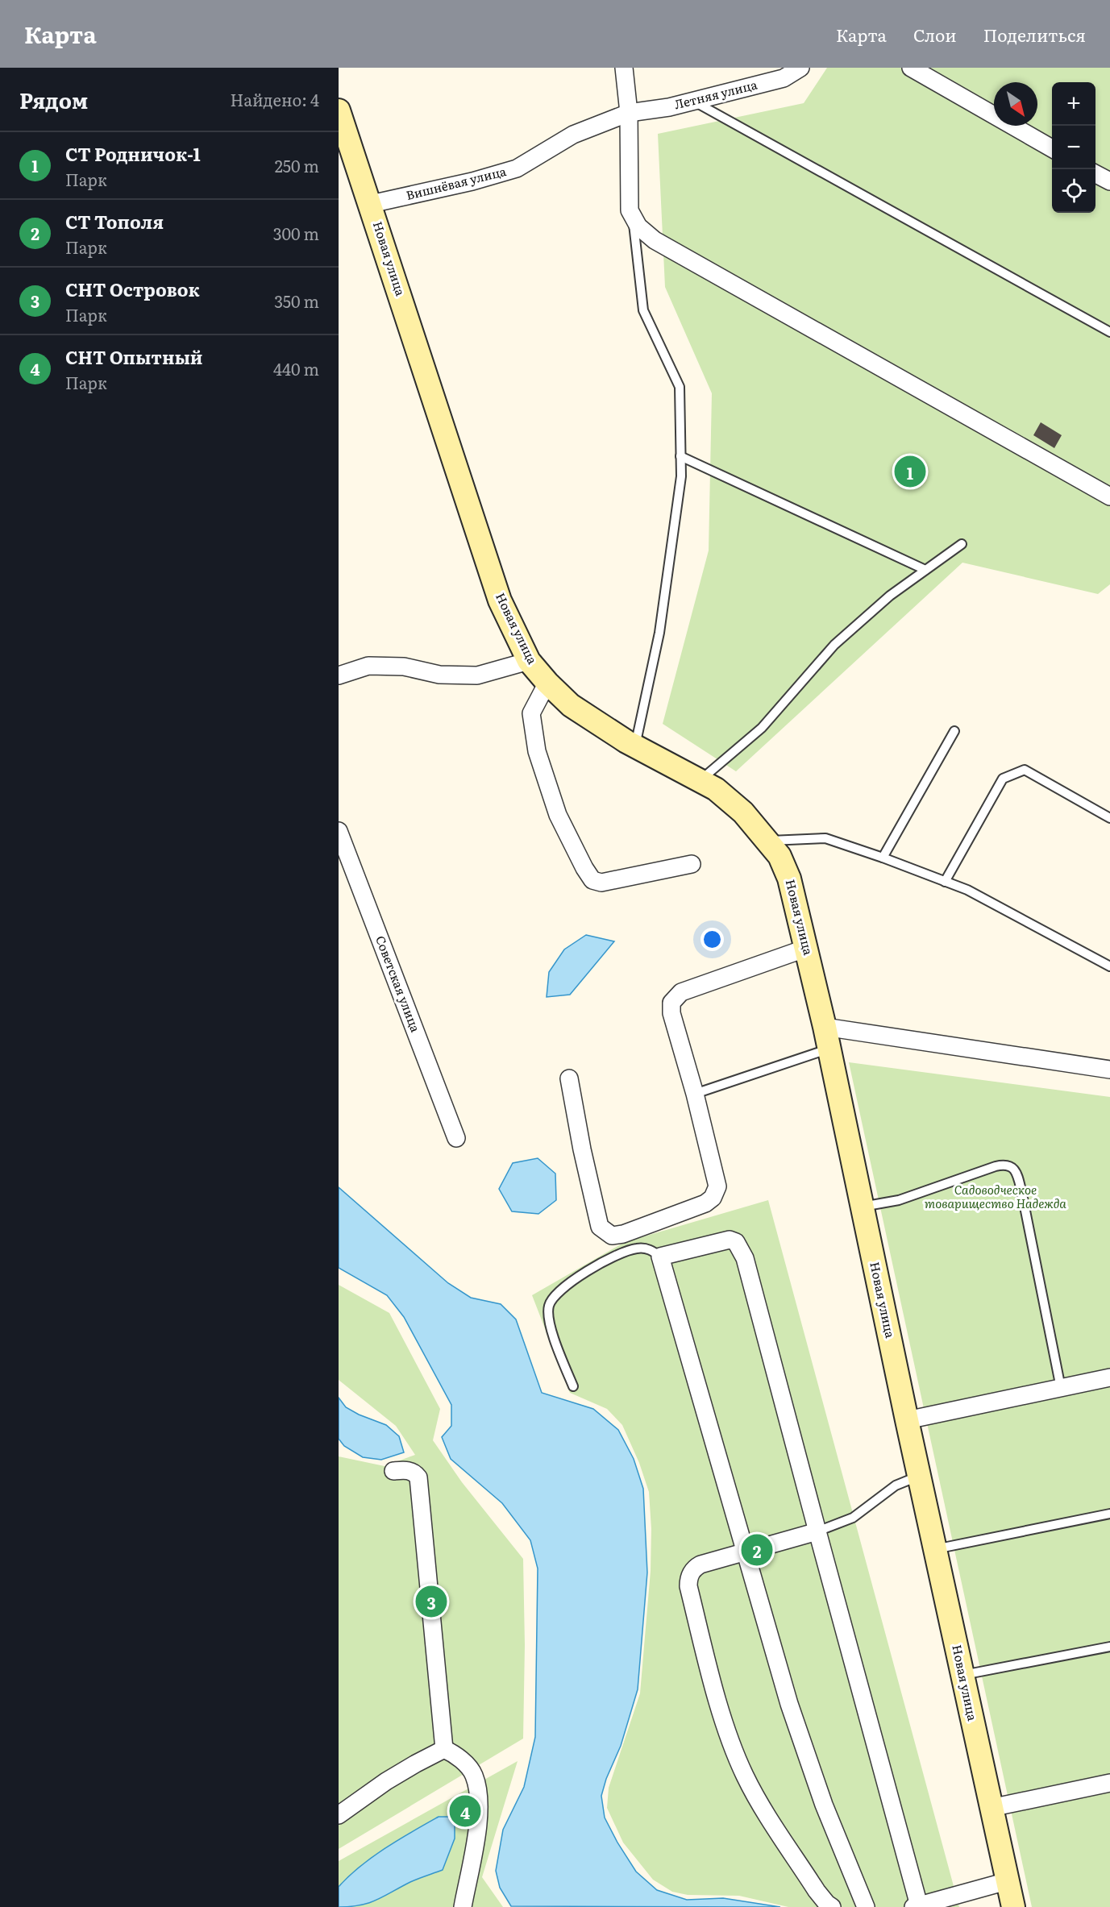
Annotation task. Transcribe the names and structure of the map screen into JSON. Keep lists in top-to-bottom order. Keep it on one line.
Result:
{"streets":{"street":["Летняя улица","Вишнёвая улица","Новая улица","Советская улица"]},"crossings":[["Летняя улица","Вишнёвая улица"],["Вишнёвая улица","Новая улица"]],"parks":["Садоводческое товарищество Надежда"],"north":"bottom right","page":{"header":"Карта","nav":["Карта","Слои","Поделиться"],"heading":["Рядом","Найдено: 4"],"map_buttons":["+","−"],"list":[{"mark":"1","name":"СТ Родничок-1","note":"Парк","value":"250 m"},{"mark":"2","name":"СТ Тополя","note":"Парк","value":"300 m"},{"mark":"3","name":"СНТ Островок","note":"Парк","value":"350 m"},{"mark":"4","name":"СНТ Опытный","note":"Парк","value":"440 m"}],"pins":["1","2","3","4"]}}
